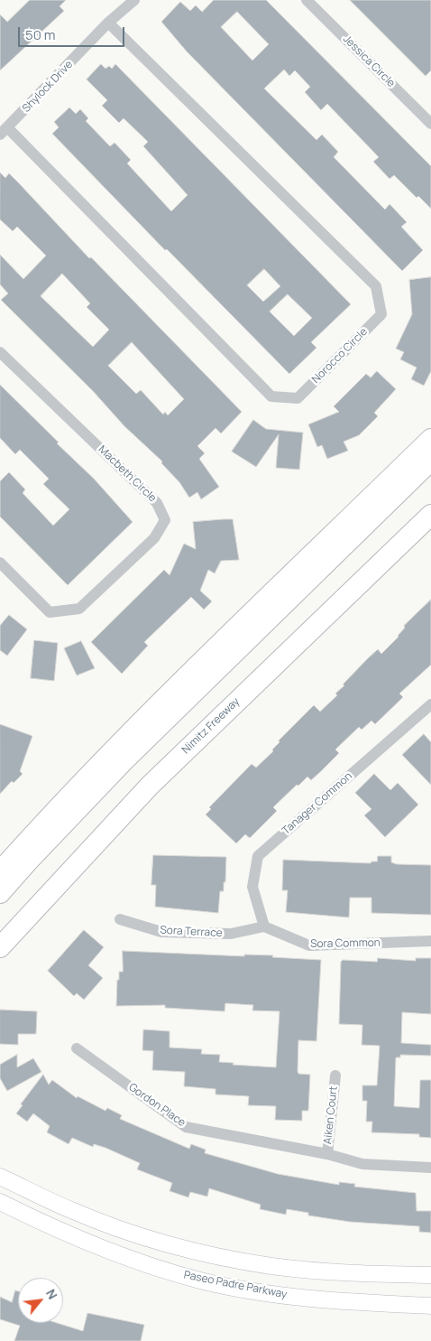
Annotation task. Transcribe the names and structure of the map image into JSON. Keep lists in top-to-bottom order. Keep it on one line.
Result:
{"streets":{"highway":["Nimitz Freeway"],"main road":["Paseo Padre Parkway"],"street":["Jessica Circle","Shylock Drive","Norocco Circle","Macbeth Circle","Tanager Common","Sora Terrace","Sora Common","Gordon Place","Aiken Court"]},"crossings":[["Shylock Drive","Norocco Circle"],["Tanager Common","Sora Terrace"],["Tanager Common","Sora Common"],["Sora Terrace","Sora Common"],["Gordon Place","Aiken Court"]],"scale_bar":"50 m","north":"top right"}
